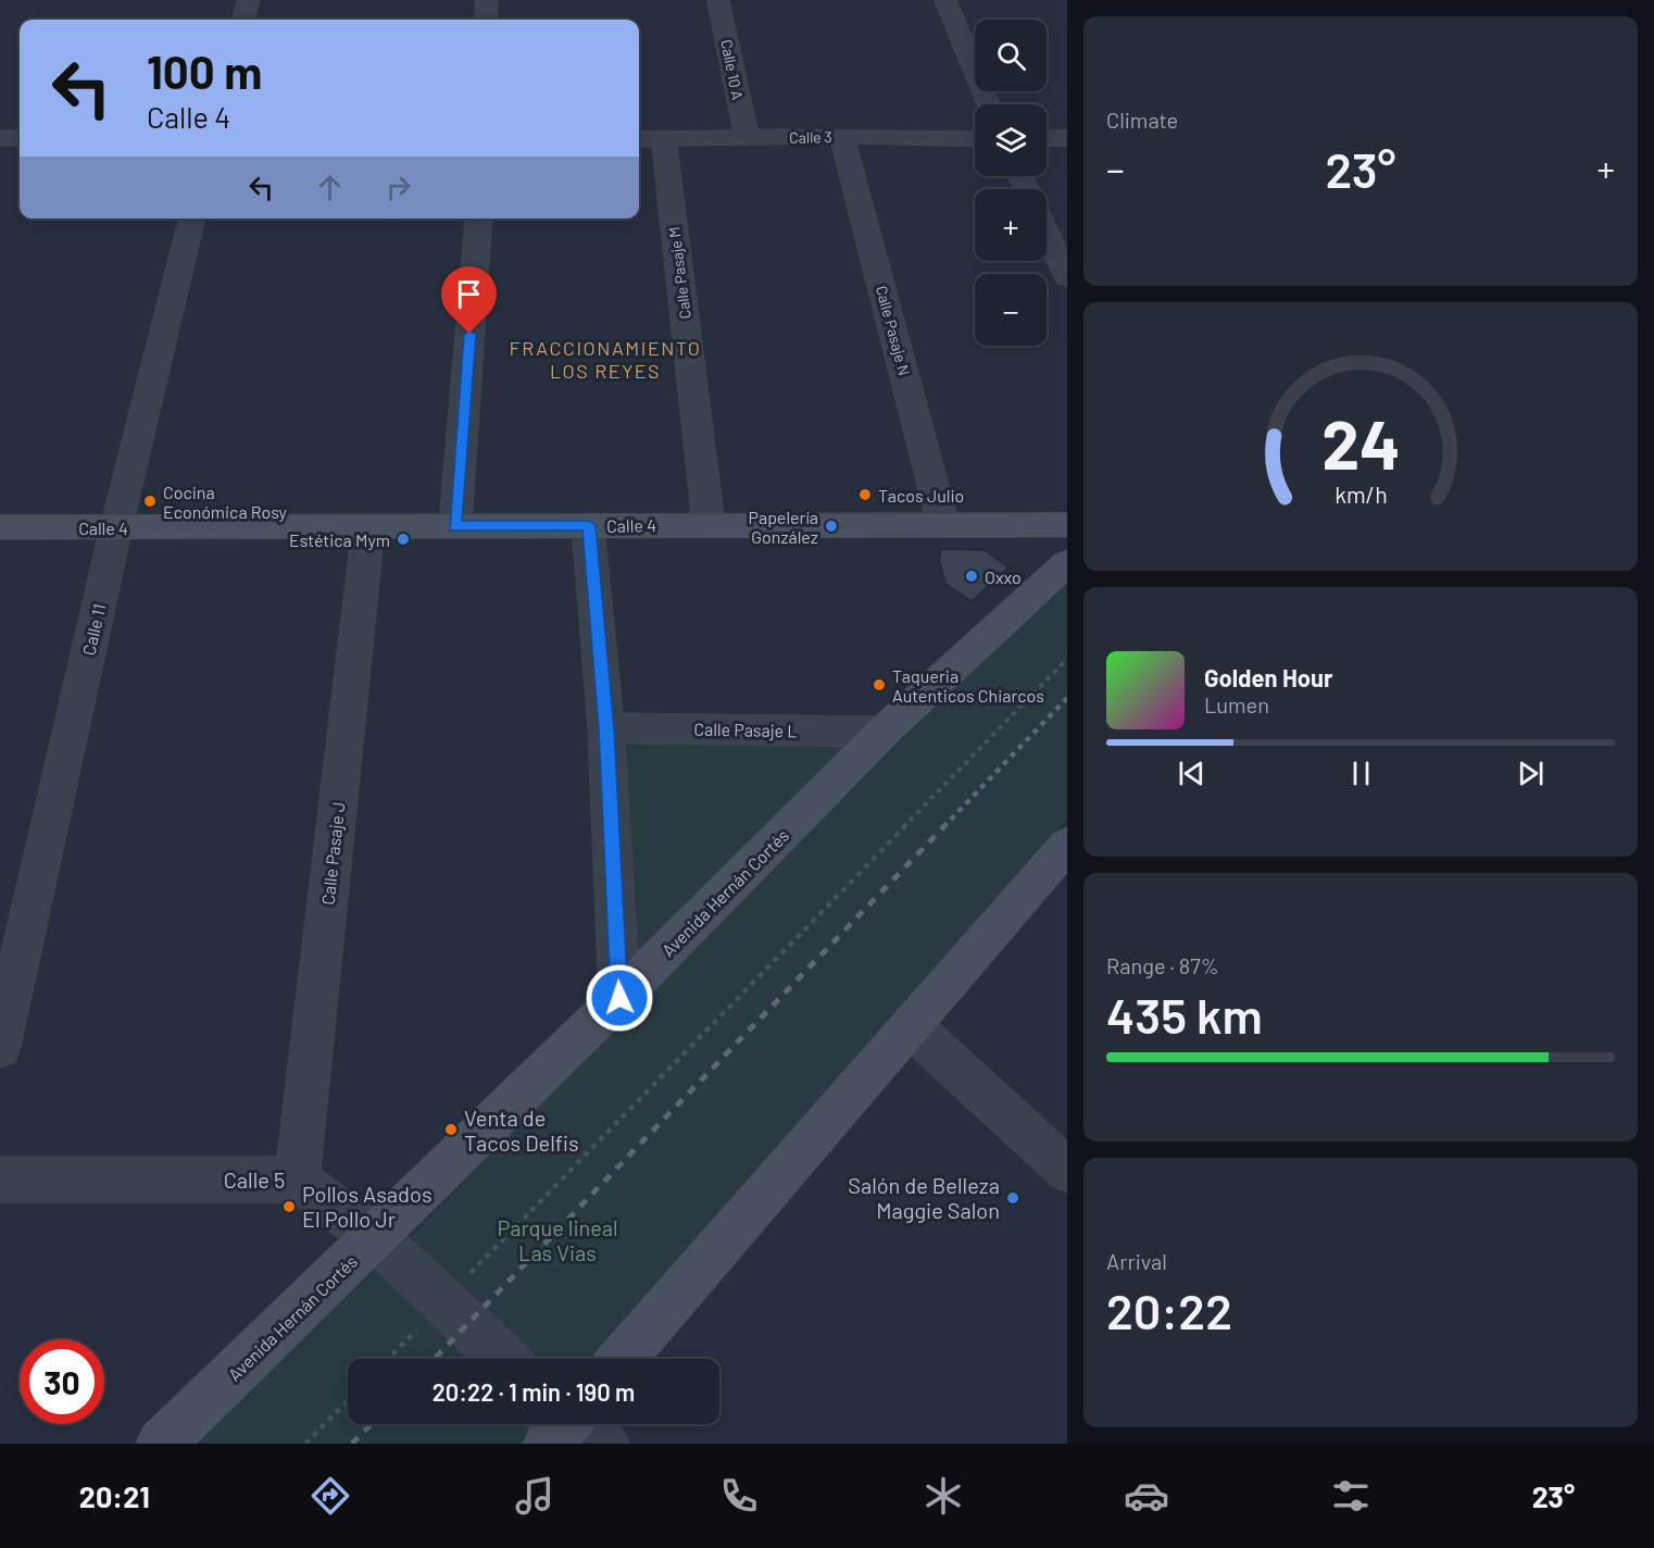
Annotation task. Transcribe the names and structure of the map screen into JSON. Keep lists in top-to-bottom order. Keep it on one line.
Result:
{"streets":{"main road":["Calle 4","Avenida Hernán Cortés"],"street":["Calle 10 A","Calle 3","Calle Pasaje M","Calle Pasaje N","Calle 11","Calle Pasaje L","Calle Pasaje J","Calle 5"]},"crossings":[["Calle 10 A","Calle 3"],["Calle 3","Calle Pasaje M"],["Calle 3","Calle Pasaje N"],["Calle Pasaje M","Calle 4"],["Calle Pasaje N","Calle 4"],["Calle 4","Calle 11"],["Calle 4","Calle Pasaje J"],["Calle Pasaje L","Avenida Hernán Cortés"],["Calle Pasaje J","Calle 5"],["Avenida Hernán Cortés","Calle 5"]],"districts":["FRACCIONAMIENTO LOS REYES"],"parks":["Parque lineal Las Vias"],"places":["Tacos Julio","Cocina Económica Rosy","Papelería González","Estética Mym","Oxxo","Taqueria Autenticos Chiarcos","Venta de Tacos Delfis","Salón de Belleza Maggie Salon","Pollos Asados El Pollo Jr"],"page":{"tile":["Climate",["Range · 87%","435 km"],["Arrival","20:22"]],"map_buttons":["+","−"],"turn":["100 m","Calle 4"],"heat":["−","23°","+"],"song":["Golden Hour","Lumen"],"limit":"30","trip":"20:22 · 1 min · 190 m","tabs":["20:21","23°"],"gauge":["24","km/h"]}}
